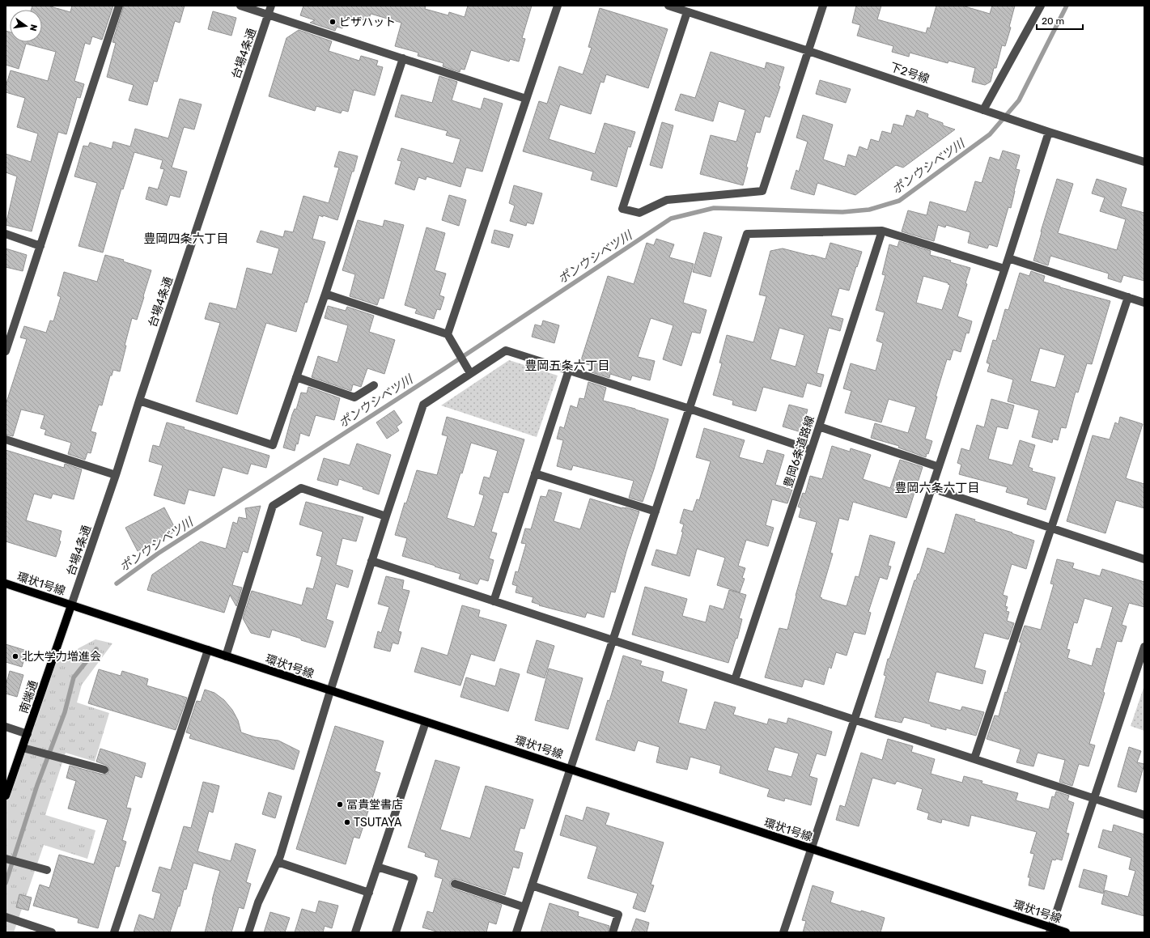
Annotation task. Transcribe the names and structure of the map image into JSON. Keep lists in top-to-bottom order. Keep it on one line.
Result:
{"streets":{"main road":["環状1号線","南端通"],"street":["台場4条通","下2号線","豊岡6条道路線"]},"crossings":[["台場4条通","環状1号線"],["台場4条通","南端通"],["環状1号線","南端通"]],"districts":["豊岡四条六丁目","豊岡五条六丁目","豊岡六条六丁目"],"water":["ポンウシベツ川"],"places":["ピザハット","北大学力増進会","冨貴堂書店","TSUTAYA"],"scale_bar":"20 m","north":"right"}
